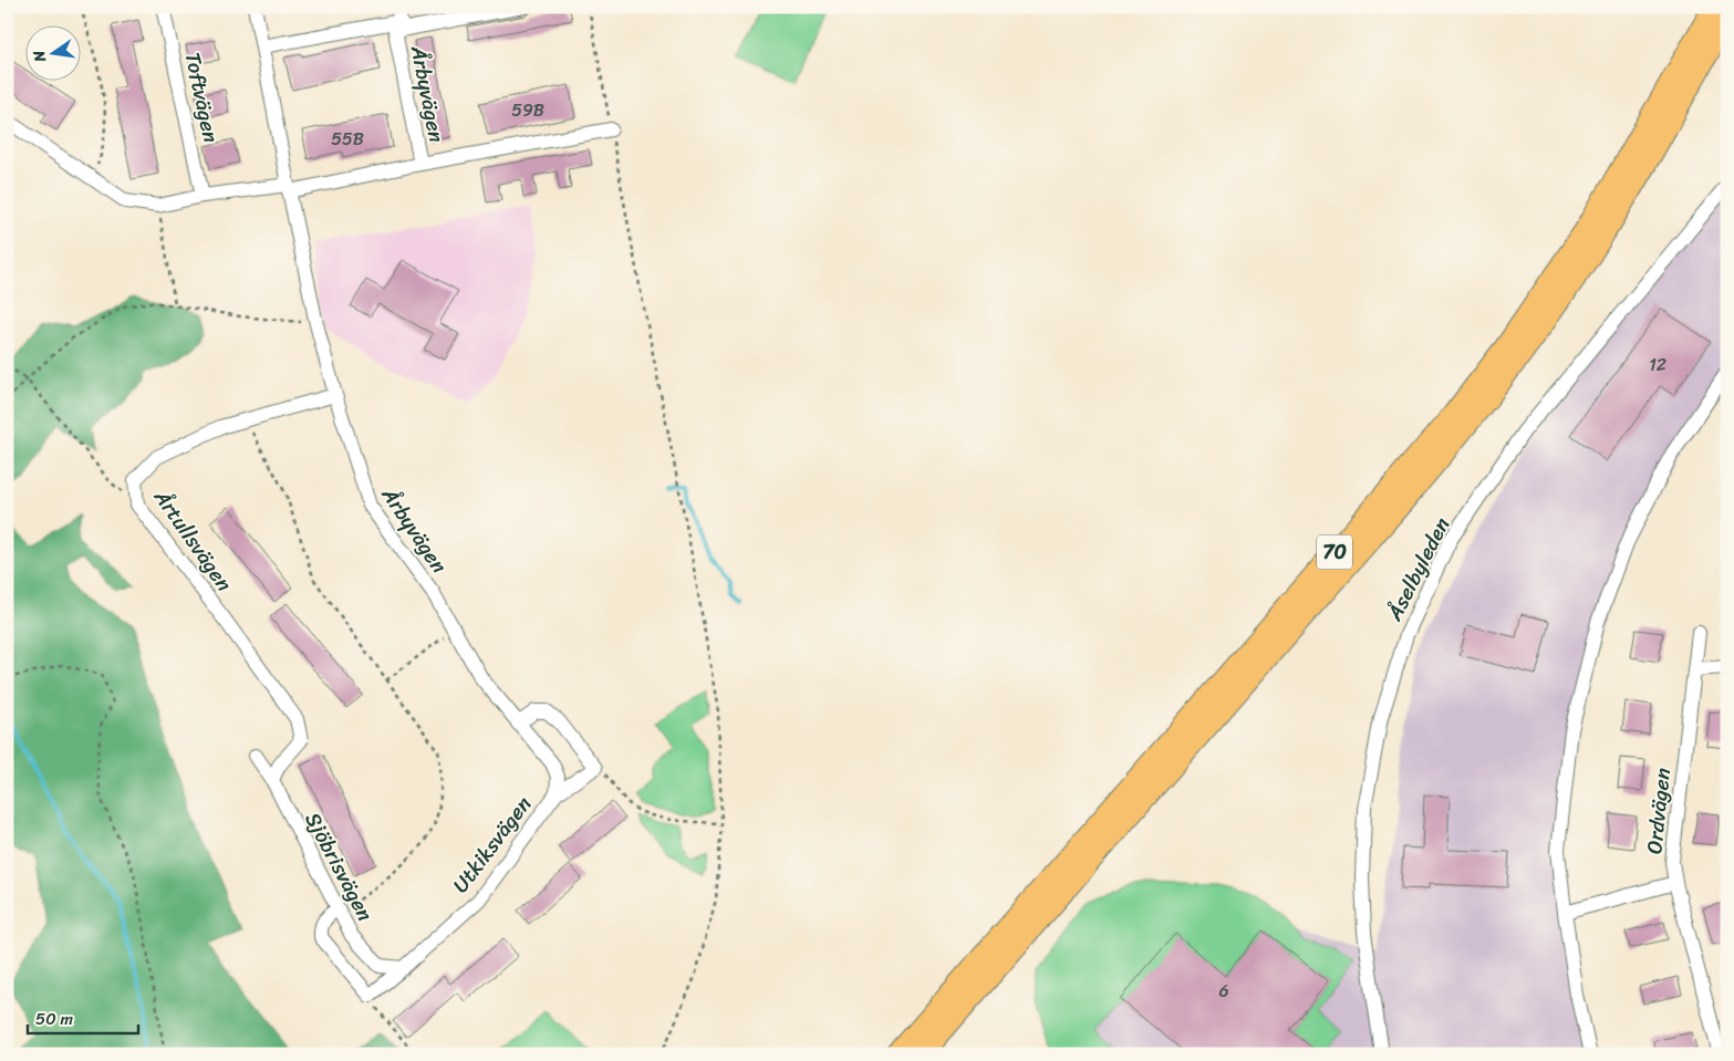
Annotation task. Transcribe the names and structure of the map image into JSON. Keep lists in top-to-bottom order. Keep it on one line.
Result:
{"streets":{"highway":["70"],"street":["Årbyvägen","Toftvägen","Årtullsvägen","Åselbyleden","Ordvägen","Utkiksvägen","Sjöbrisvägen"]},"crossings":[["Årbyvägen","Årtullsvägen"],["Årbyvägen","Utkiksvägen"],["Årtullsvägen","Sjöbrisvägen"],["Utkiksvägen","Sjöbrisvägen"]],"house_numbers":["59B","55B","12","6"],"scale_bar":"50 m","north":"left"}
